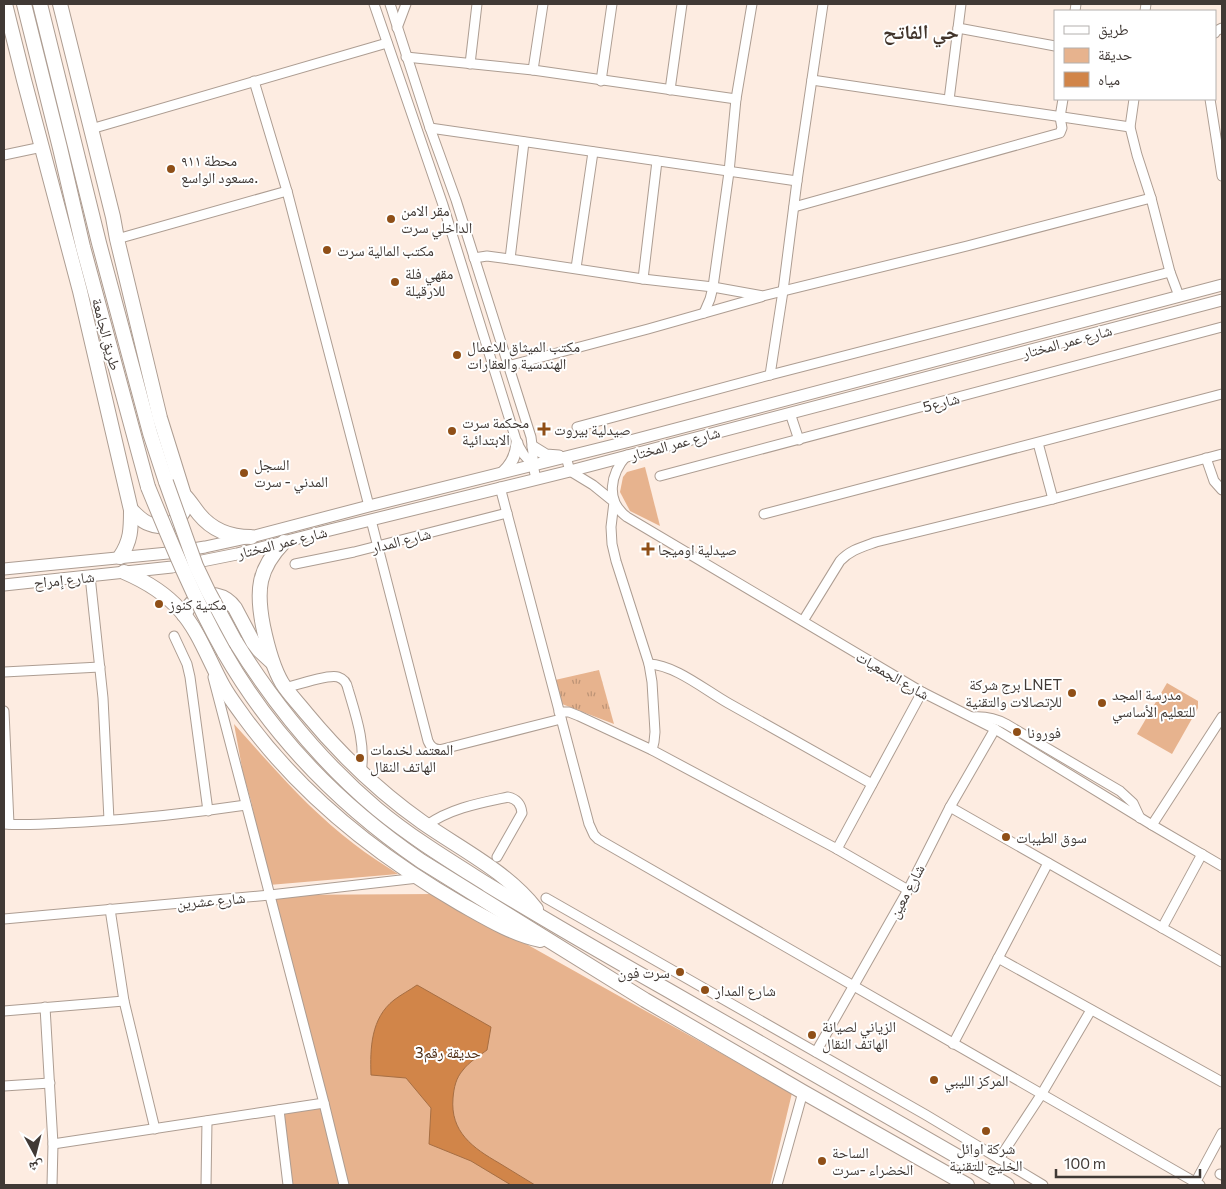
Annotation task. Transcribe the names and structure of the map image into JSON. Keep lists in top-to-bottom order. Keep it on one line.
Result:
{"streets":{"highway":["طريق الجامعة"],"main road":["شارع عمر المختار","شارع إمراح"],"street":["شارع5","شارع المدار","شارع الجمعيات","شارع معين","شارع عشرين"]},"crossings":[["شارع عمر المختار","شارع إمراح"],["شارع عمر المختار","شارع الجمعيات"],["شارع الجمعيات","شارع معين"]],"districts":["حي الفاتح"],"parks":["حديقة رقم3"],"places":{"other":["محطة ٩١١ مسعود الواسع.","مقر الامن الداخلي سرت","مكتب المالية سرت","مقهي فلة للارقيلة","مكتب الميثاق للاعمال الهندسية والعقارات","محكمة سرت الابتدائية","السجل المدني - سرت","مكتية كنوز","برج شركة LNET للإتصالات والتقنية","مدرسة المجد للتعليم الأساسي","فورونا","المعتمد لخدمات الهاتف النقال","سوق الطيبات","سرت فون","شارع المدار","الزياني لصيانة الهاتف النقال","المركز الليبي","شركة اوائل الخليج للتقنية","الساحة الخضراء -سرت"],"health":["صيدلية بيروت","صيدلية اوميجا"]},"legend":["طريق","حديقة","مياه"],"scale_bar":"100 m","north":"bottom"}
